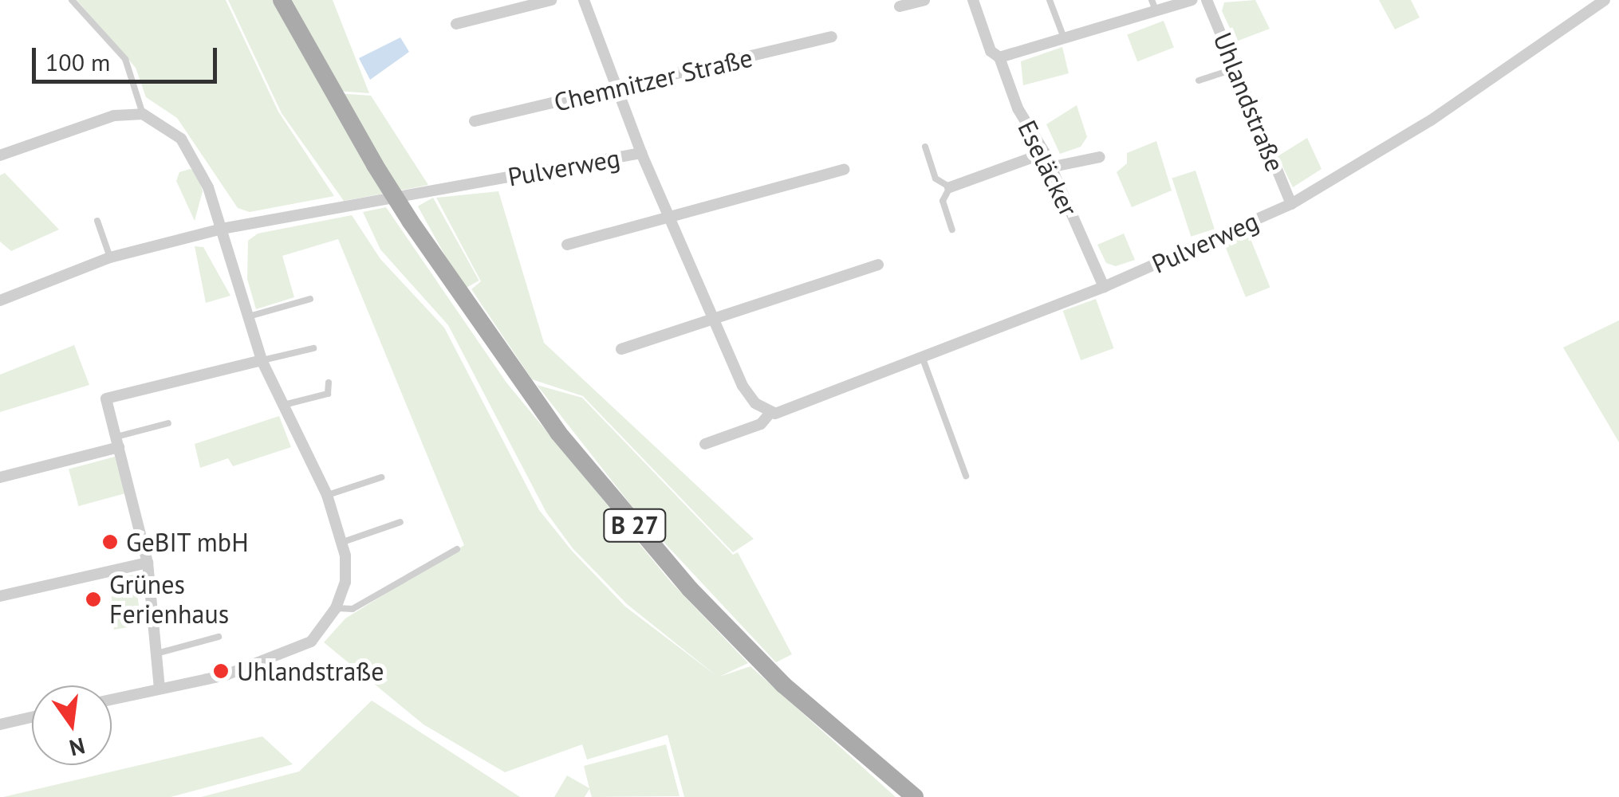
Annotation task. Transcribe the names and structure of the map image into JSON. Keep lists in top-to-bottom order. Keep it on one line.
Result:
{"streets":{"main road":["B 27"],"street":["Chemnitzer Straße","Uhlandstraße","Pulverweg","Eseläcker"]},"crossings":[["Uhlandstraße","Pulverweg"],["Pulverweg","Eseläcker"]],"places":["GeBIT mbH","Grünes Ferienhaus","Uhlandstraße"],"scale_bar":"100 m","north":"bottom"}
